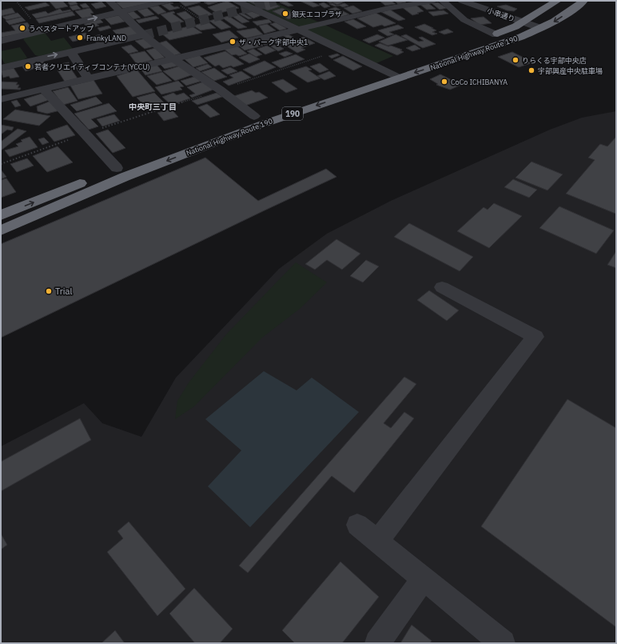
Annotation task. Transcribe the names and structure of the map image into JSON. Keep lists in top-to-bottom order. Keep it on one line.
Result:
{"streets":{"highway":["National Highway Route 190","190"],"street":["小串通り"]},"crossings":[["小串通り","National Highway Route 190"]],"districts":["中央町三丁目"],"places":["銀天エコプラザ","うべスタートアップ","FrankyLAND","ザ・パーク宇部中央1","りらくる宇部中央店","若者クリエイティブコンテナ(YCCU)","宇部興産中央駐車場","CoCo ICHIBANYA","Trial"]}
